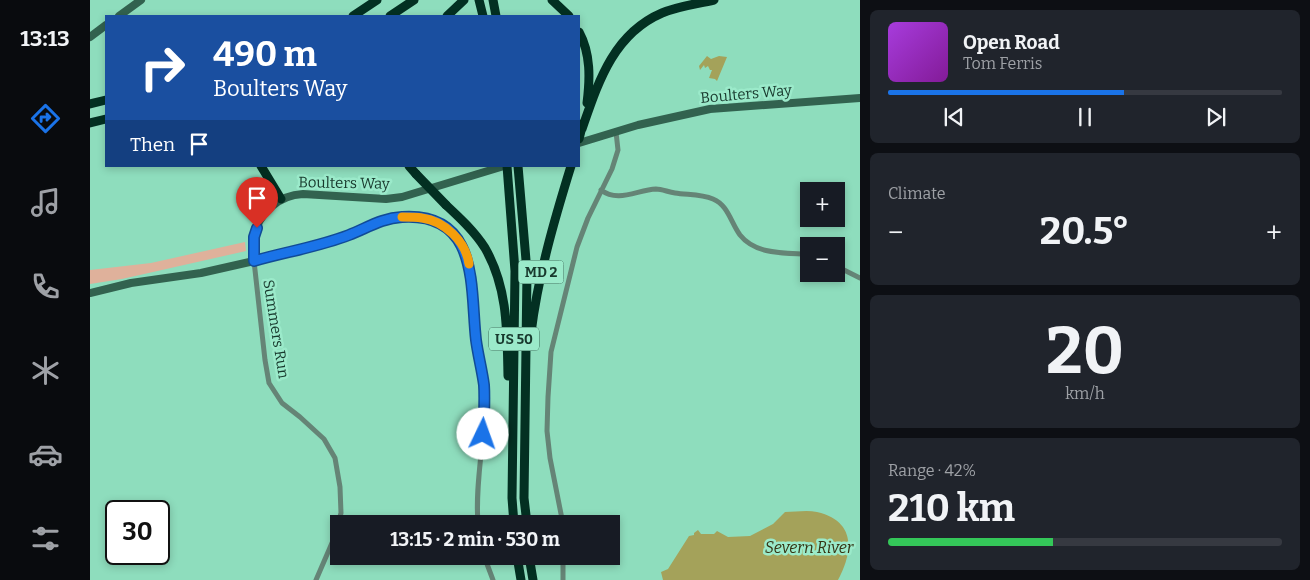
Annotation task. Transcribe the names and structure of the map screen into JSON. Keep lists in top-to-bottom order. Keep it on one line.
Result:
{"streets":{"highway":["MD 2","US 50"],"street":["Boulters Way","Summers Run"]},"crossings":[["Boulters Way","Summers Run"],["MD 2","US 50"]],"water":["Severn River"],"page":{"tabs":"13:13","turn":["490 m","Boulters Way"],"song":["Open Road","Tom Ferris"],"then":"Then","tile":["Climate",["20","km/h"],["Range · 42%","210 km"]],"map_buttons":["+","−"],"heat":["−","20.5°","+"],"limit":"30","trip":"13:15 · 2 min · 530 m"}}
